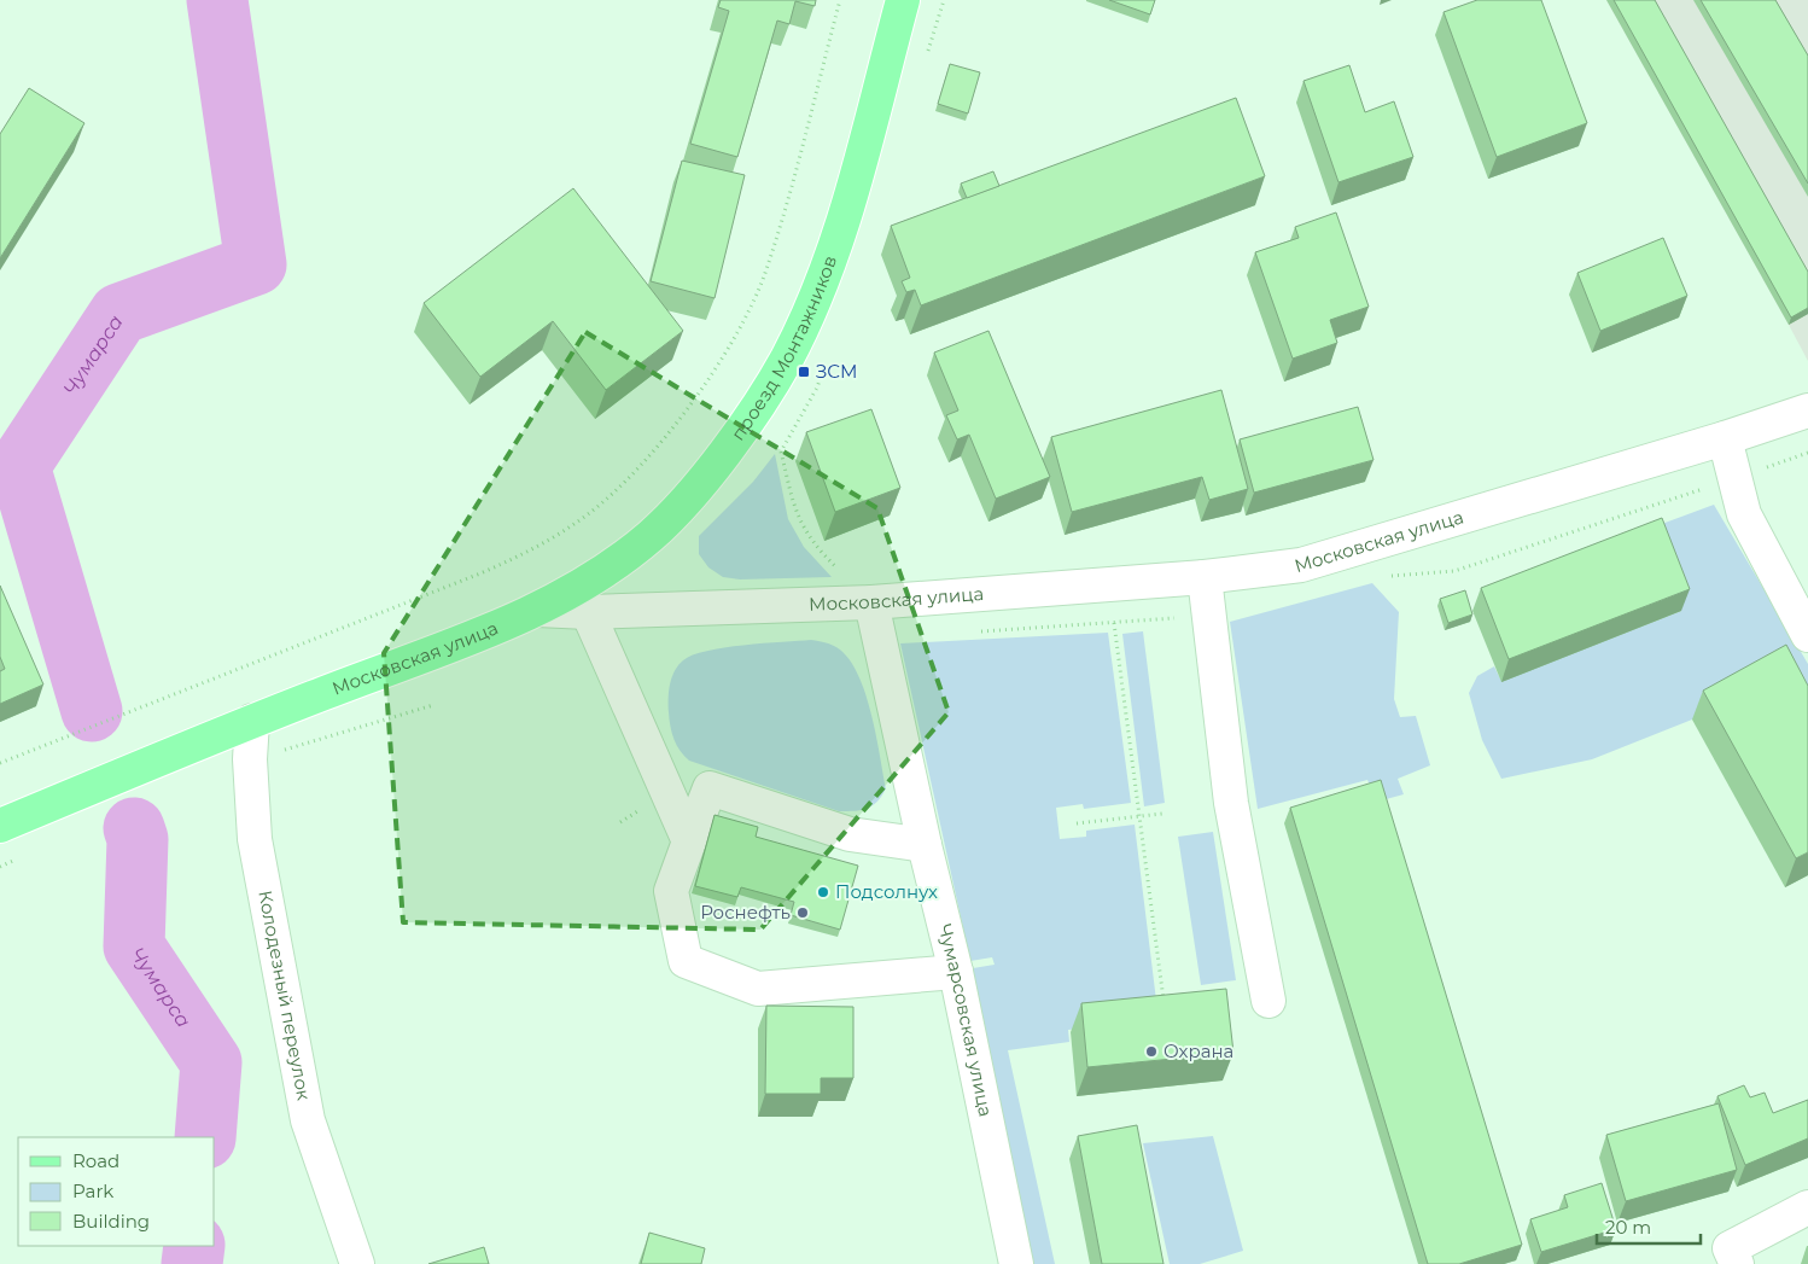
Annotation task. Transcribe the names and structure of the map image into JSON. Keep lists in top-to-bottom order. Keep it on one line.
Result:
{"streets":{"main road":["проезд Монтажников","Московская улица"],"street":["Колодезный переулок","Чумарсовская улица"]},"crossings":[["проезд Монтажников","Московская улица"],["Московская улица","Колодезный переулок"],["Московская улица","Чумарсовская улица"]],"water":["Чумарса"],"places":{"transit":["ЗСМ"],"other":["Подсолнух","Роснефть","Охрана"]},"legend":["Road","Park","Building"],"scale_bar":"20 m"}
